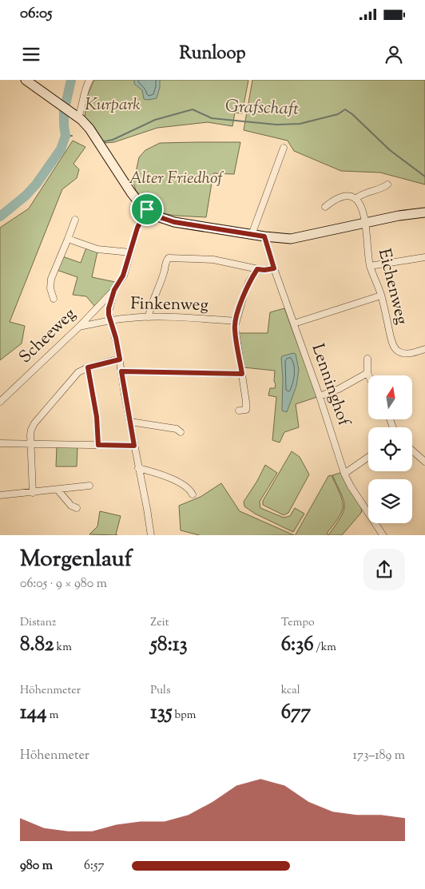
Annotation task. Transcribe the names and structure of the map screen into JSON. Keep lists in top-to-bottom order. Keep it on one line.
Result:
{"streets":{"street":["Eichenweg","Finkenweg","Scheeweg","Lenninghof"]},"crossings":[["Finkenweg","Scheeweg"]],"water":["Grafschaft"],"parks":["Kurpark","Alter Friedhof"],"north":"top","page":{"status":"06:05","header":"Runloop","heading":["Morgenlauf","06:05 · 9 × 980 m"],"stats":[["Distanz","8.82 km"],["Zeit","58:13"],["Tempo","6:36 /km"],["Höhenmeter","144 m"],["Puls","135 bpm"],["kcal","677"]],"chart":["Höhenmeter","173–189 m"],"list":[{"name":"980 m","note":"6:57"}]}}
